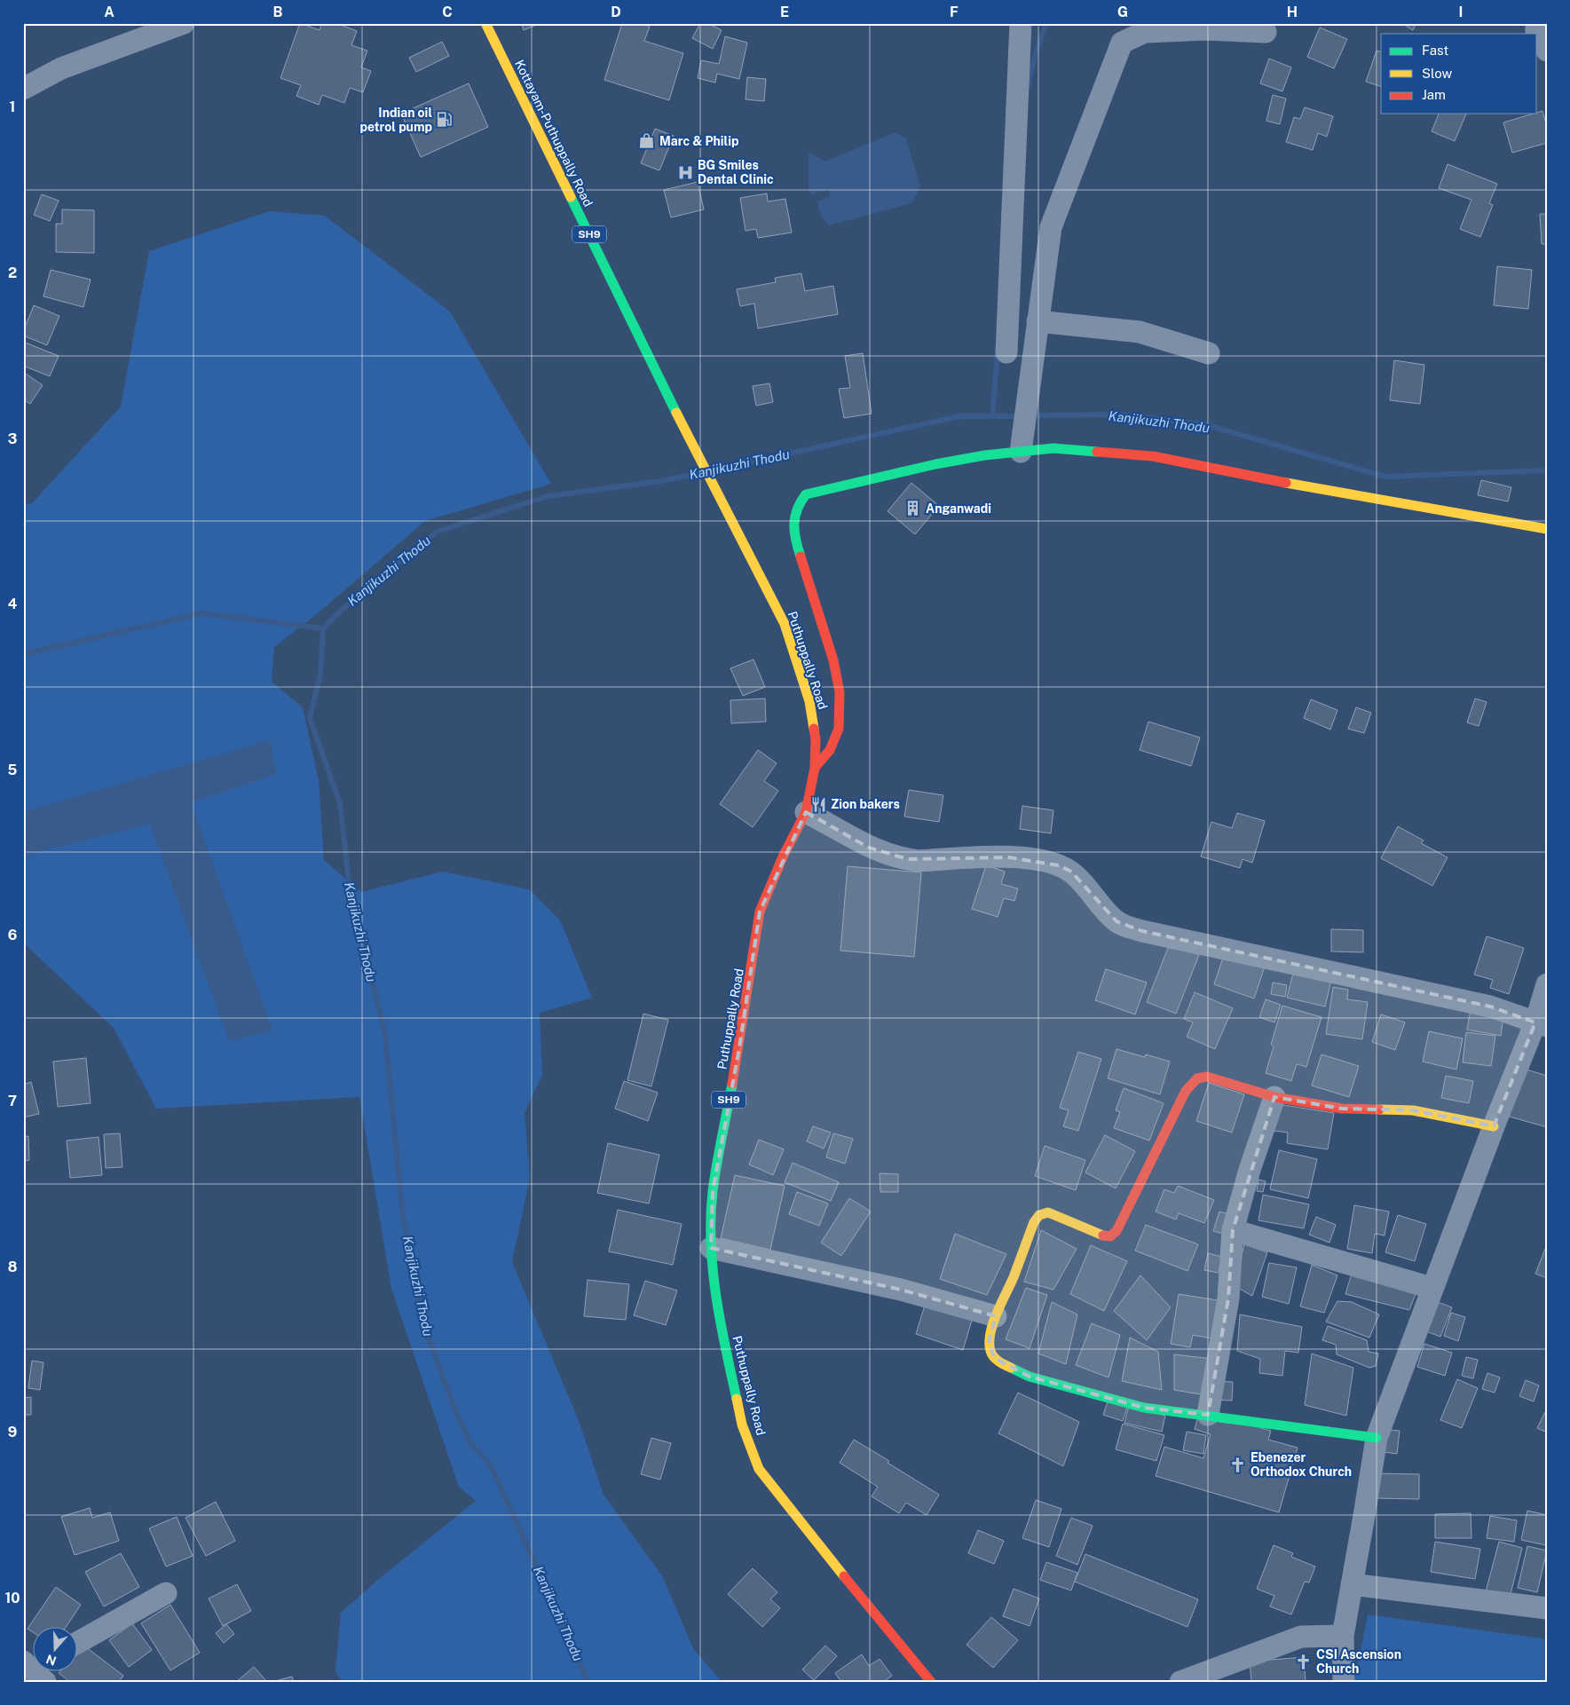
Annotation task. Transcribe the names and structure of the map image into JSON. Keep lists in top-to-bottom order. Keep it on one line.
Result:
{"streets":{"street":["Kottayam-Puthuppally Road","SH9","Puthuppally Road"]},"crossings":[["Kottayam-Puthuppally Road","Puthuppally Road"]],"water":["Kanjikuzhi Thodu"],"places":{"fuel station":["Indian oil petrol pump"],"shop":["Marc & Philip"],"hospital":["BG Smiles Dental Clinic"],"building":["Anganwadi"],"restaurant":["Zion bakers"],"church":["Ebenezer Orthodox Church","CSI Ascension Church"]},"legend":["Fast","Slow","Jam"],"north":"bottom","grid":{"columns":["A","B","C","D","E","F","G","H","I"],"rows":["1","2","3","4","5","6","7","8","9","10"]}}
